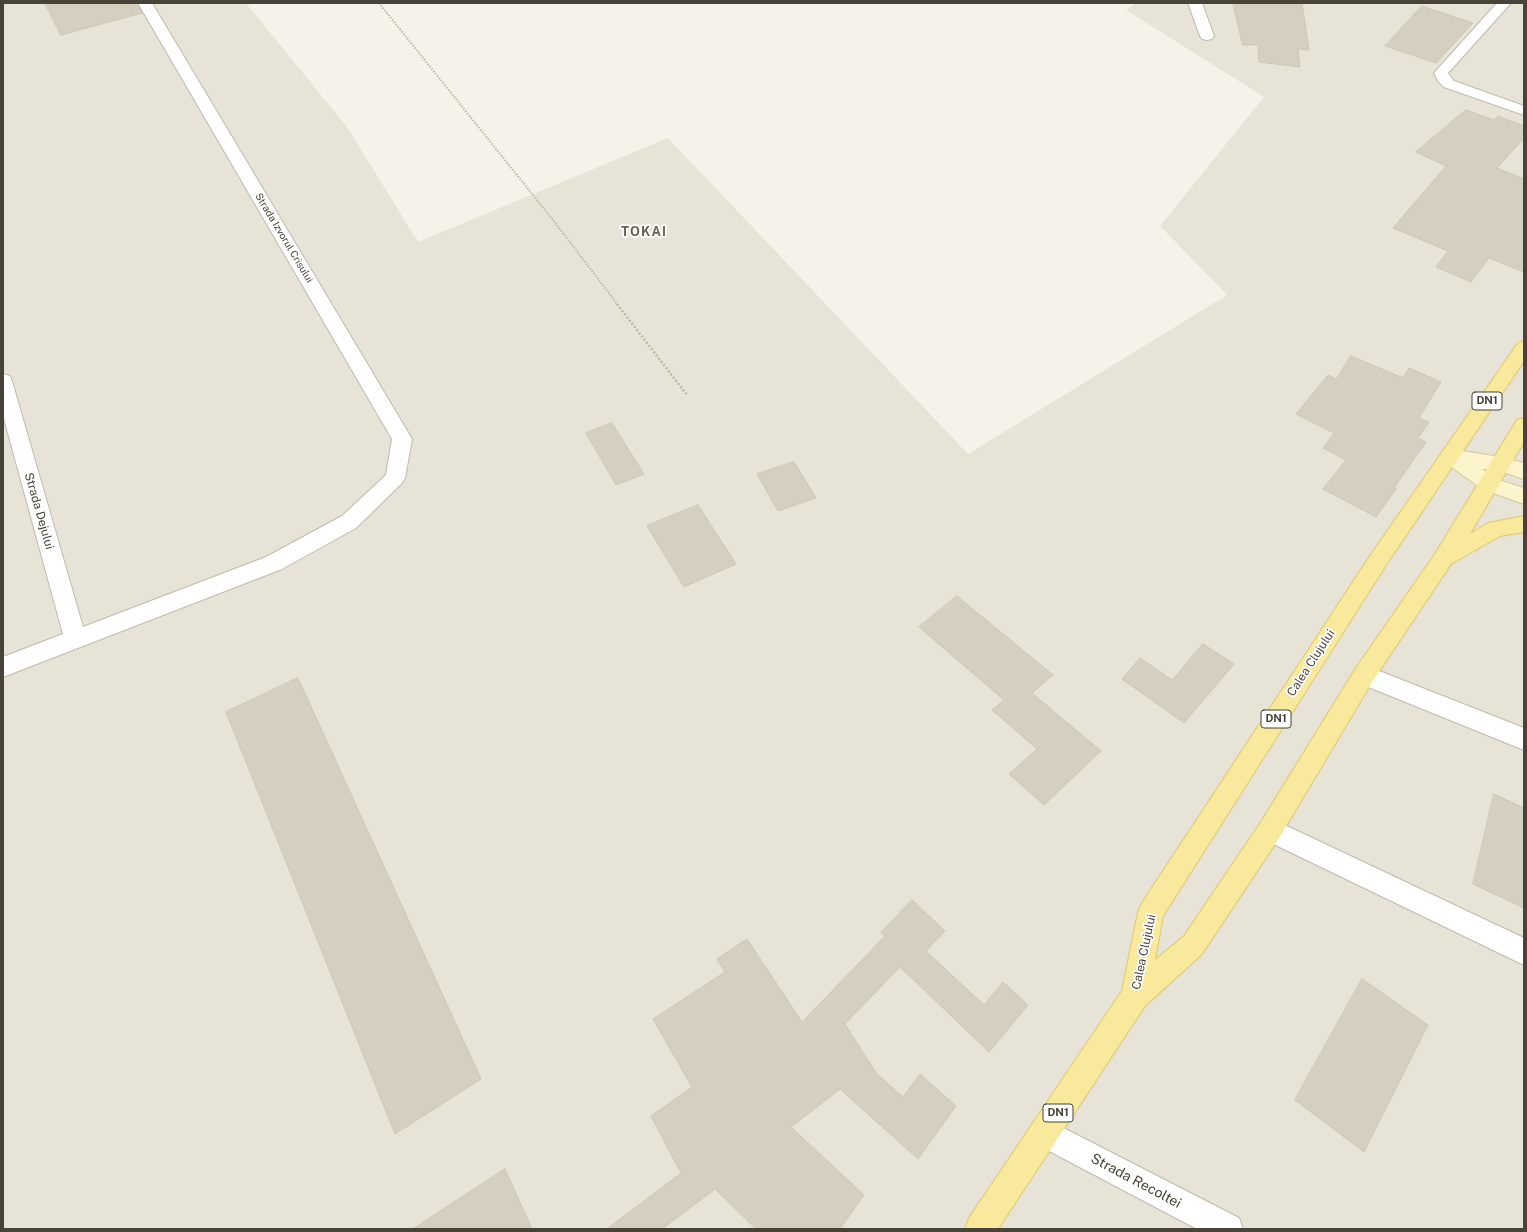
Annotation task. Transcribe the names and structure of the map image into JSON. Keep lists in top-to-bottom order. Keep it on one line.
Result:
{"streets":{"main road":["DN1","Calea Clujului"],"street":["Strada Izvorul Crisului","Strada Dejului","Strada Recoltei"]},"crossings":[["Strada Izvorul Crisului","Strada Dejului"],["Calea Clujului","Strada Recoltei"]],"districts":["TOKAI"]}
